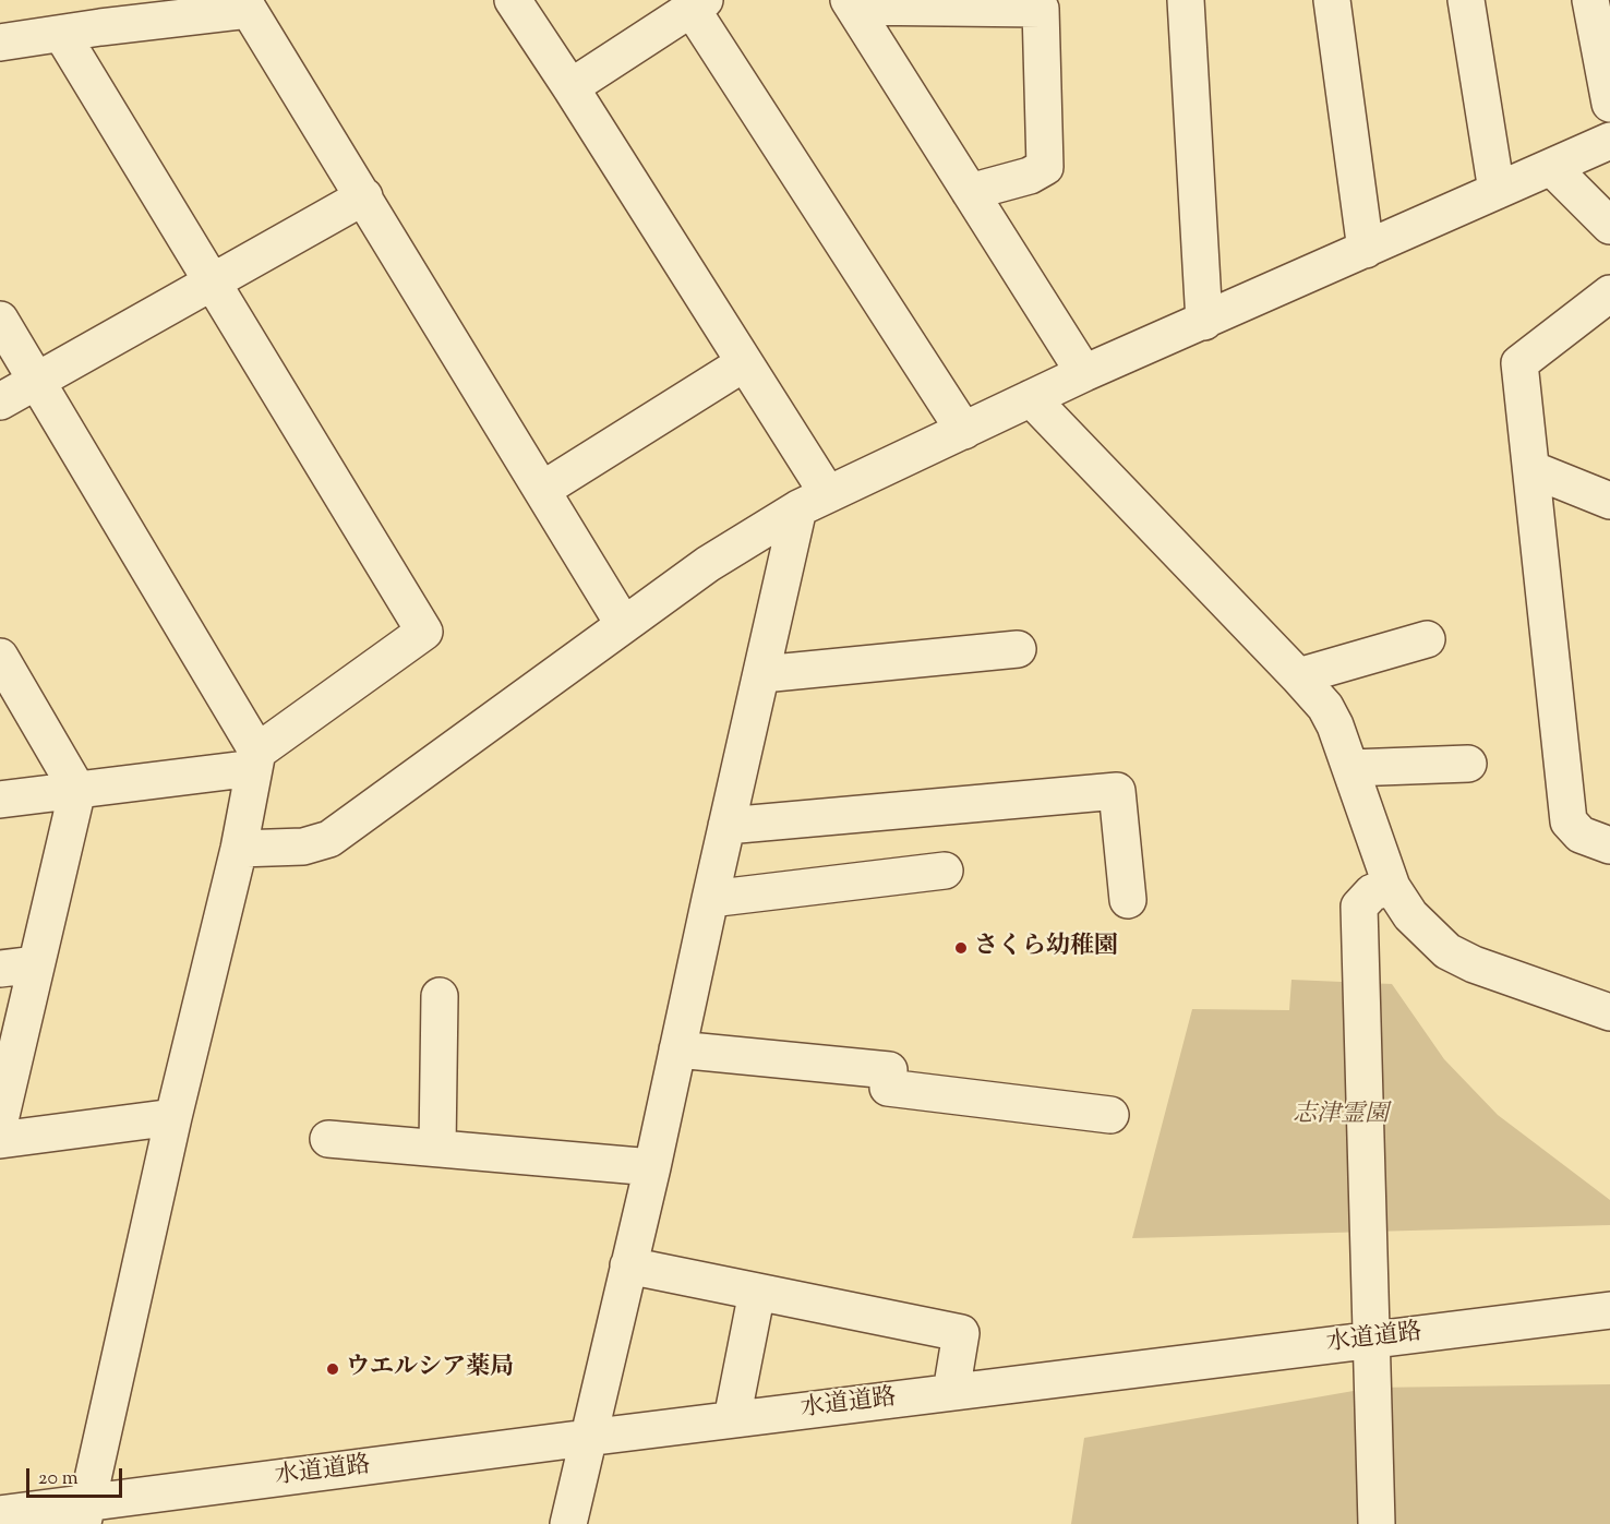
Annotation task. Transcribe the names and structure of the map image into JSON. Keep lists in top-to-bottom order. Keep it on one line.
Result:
{"streets":{"street":["水道道路"]},"parks":["志津霊園"],"places":["さくら幼稚園","ウエルシア薬局"],"scale_bar":"20 m"}
